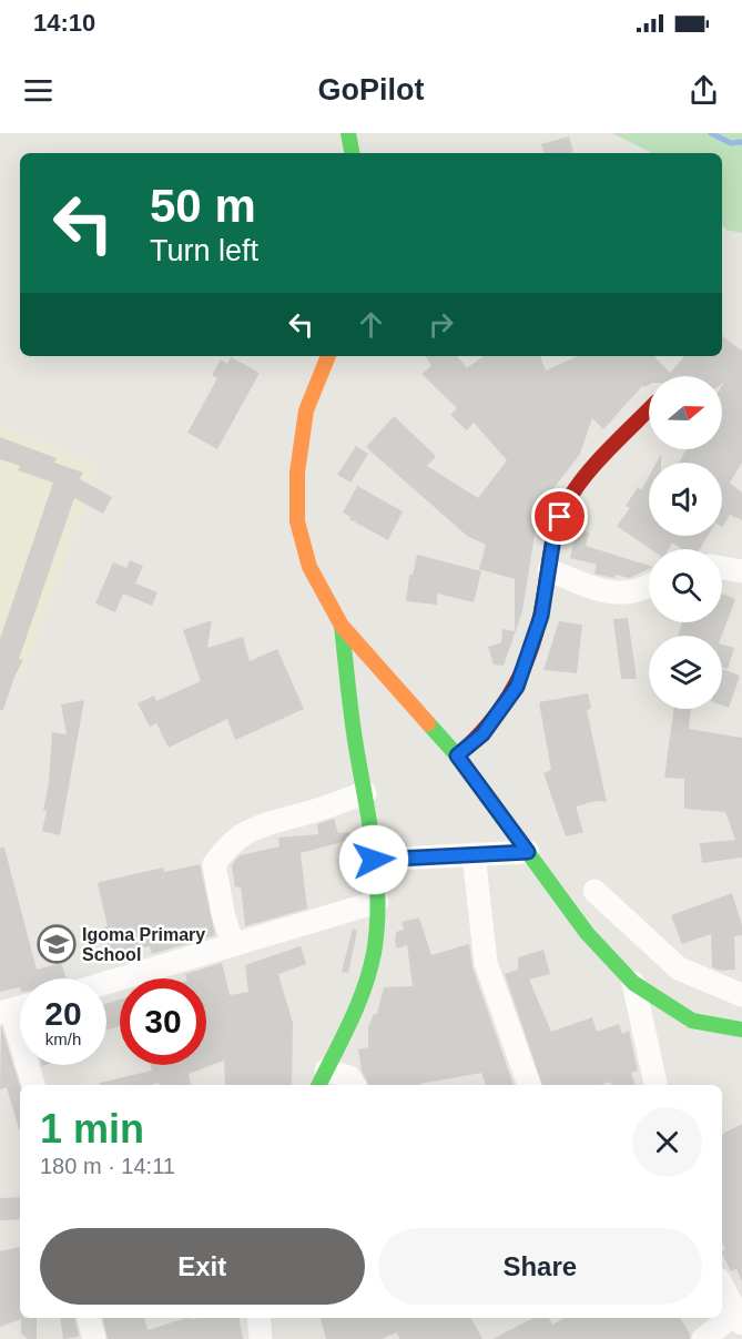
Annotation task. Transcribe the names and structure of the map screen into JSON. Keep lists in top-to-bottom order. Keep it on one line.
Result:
{"places":{"school or university":["Igoma Primary School"]},"north":"right","page":{"status":"14:10","header":"GoPilot","turn":["50 m","Turn left"],"speed":"20 km/h","limit":"30","heading":["1 min","180 m · 14:11"],"buttons":["Exit","Share"]}}
